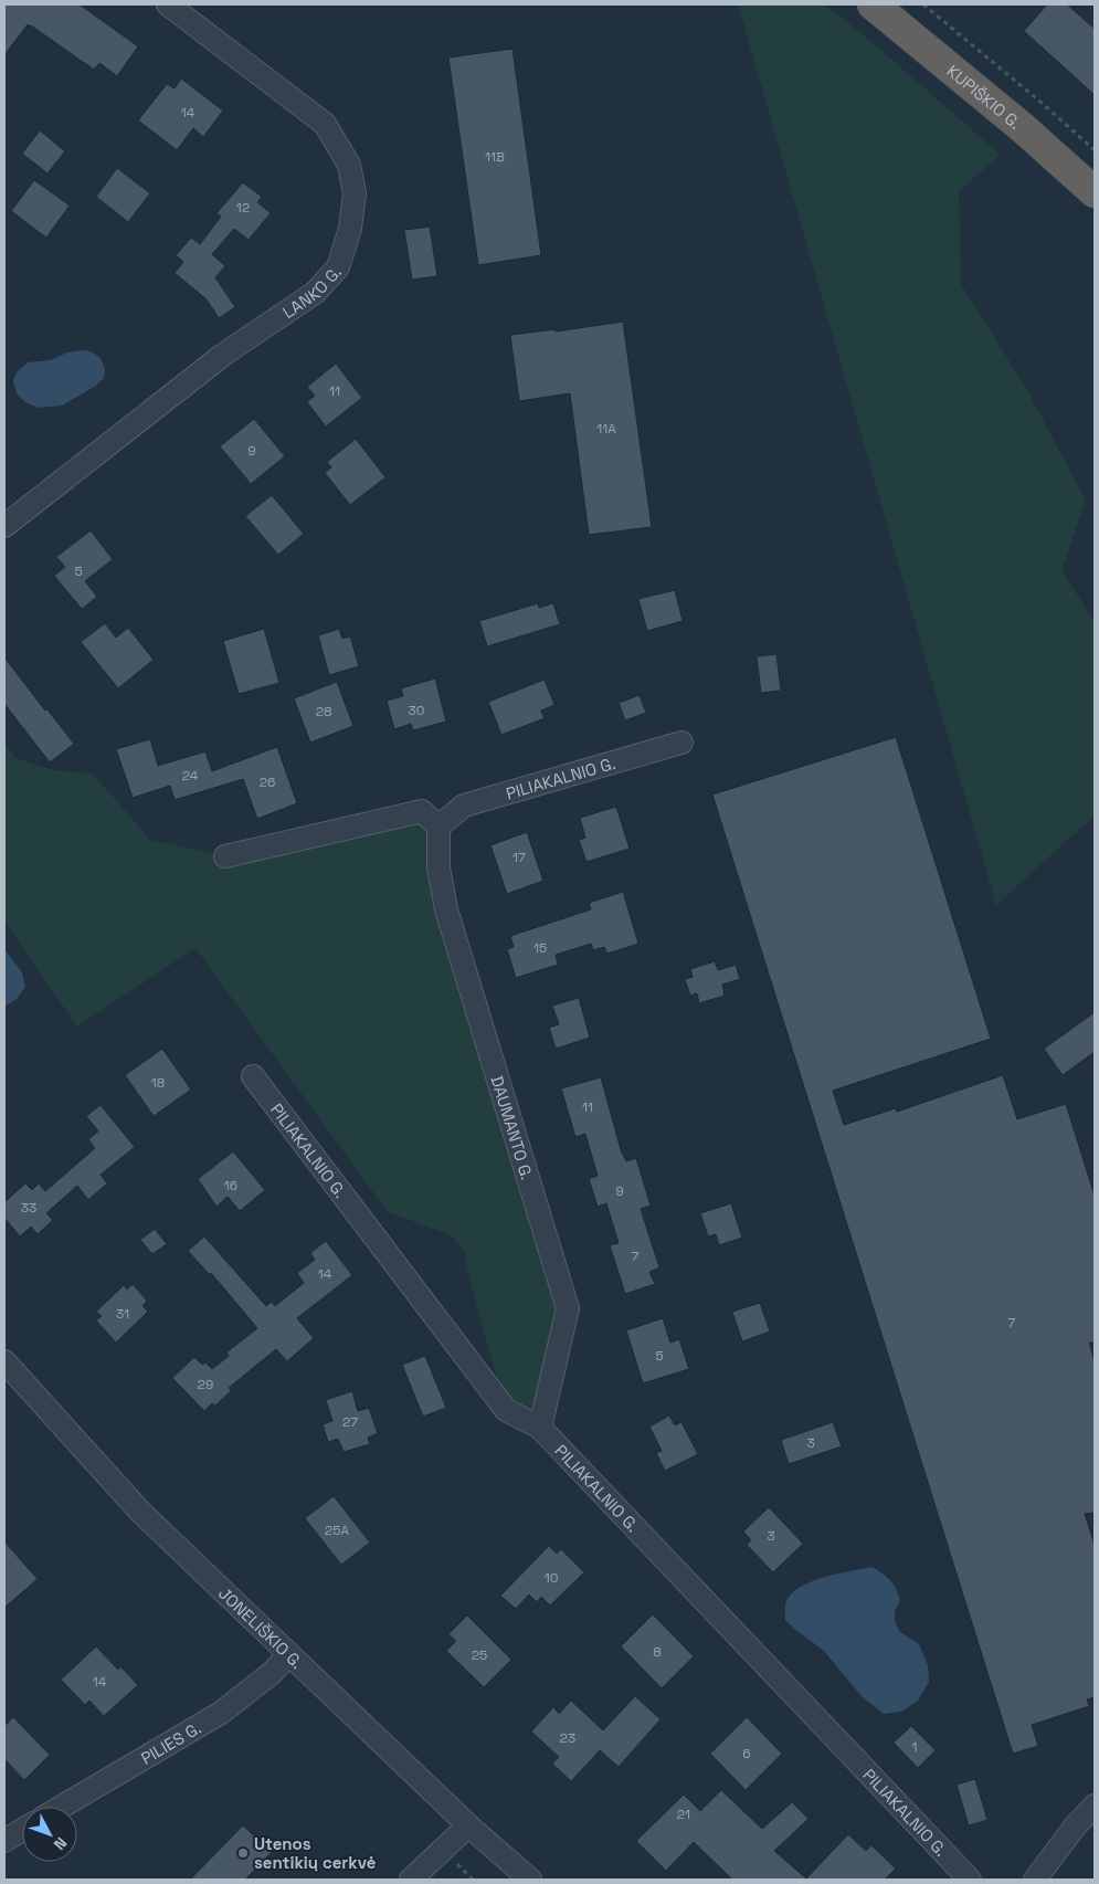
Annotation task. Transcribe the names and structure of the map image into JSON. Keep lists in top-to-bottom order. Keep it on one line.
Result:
{"streets":{"highway":["KUPIŠKIO G."],"street":["LANKO G.","PILIAKALNIO G.","DAUMANTO G.","JONELIŠKIO G.","PILIES G."]},"crossings":[["PILIAKALNIO G.","DAUMANTO G."],["JONELIŠKIO G.","PILIES G."]],"places":["Utenos sentikių cerkvė"],"house_numbers":["14","11B","12","11","11A","9","5","30","28","24","26","17","15","18","11","16","9","33","7","14","31","7","5","29","27","3","25A","3","10","8","25","14","23","1","6","21"],"north":"bottom right"}
